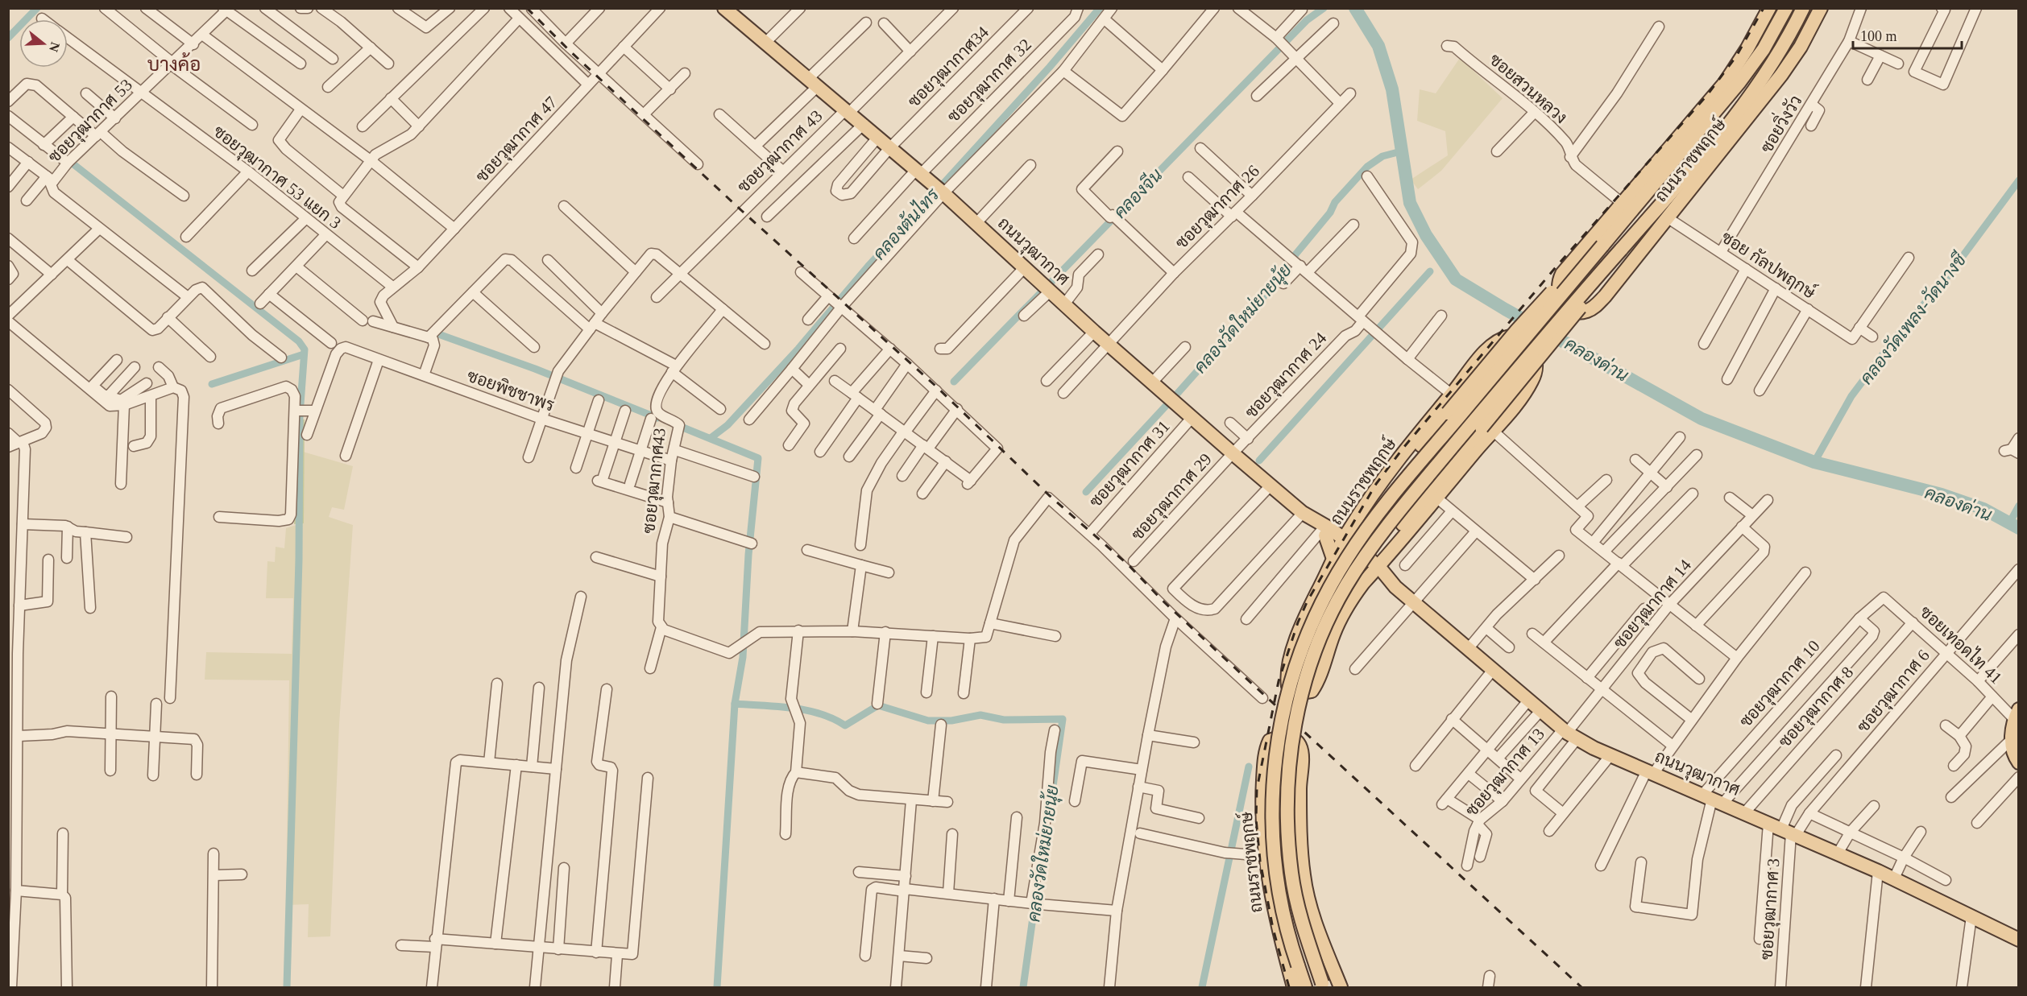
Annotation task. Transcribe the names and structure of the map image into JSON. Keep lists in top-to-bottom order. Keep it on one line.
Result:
{"streets":{"main road":["ถนนราชพฤกษ์","ถนนวุฒากาศ"],"street":["ซอยวุฒากาศ34","ซอยวุฒากาศ 32","ซอยสวนหลวง","ซอยวุฒากาศ 53","ซอยวิ่งวัว","ซอยวุฒากาศ 47","ซอยวุฒากาศ 43","ซอยวุฒากาศ 53 แยก 3","ซอยวุฒากาศ 26","ซอย กัลปพฤกษ์","ซอยวุฒากาศ 24","ซอยพิชชาพร","ซอยวุฒากาศ 31","ซอยวุฒากาศ43","ซอยวุฒากาศ 29","ซอยวุฒากาศ 14","ซอยเทอดไท 41","ซอยวุฒากาศ 10","ซอยวุฒากาศ 6","ซอยวุฒากาศ 8","ซอยวุฒากาศ 13","ซอยวุฒากาศ 3"]},"crossings":[["ซอยวุฒากาศ34","ถนนวุฒากาศ"],["ซอยวุฒากาศ 32","ถนนวุฒากาศ"],["ซอยสวนหลวง","ถนนราชพฤกษ์"],["ซอยวุฒากาศ 53","ซอยวุฒากาศ 53 แยก 3"],["ซอยวิ่งวัว","ซอย กัลปพฤกษ์"],["ซอยวุฒากาศ 47","ซอยวุฒากาศ 53 แยก 3"],["ซอยวุฒากาศ 43","ถนนวุฒากาศ"],["ถนนราชพฤกษ์","ถนนวุฒากาศ"],["ถนนราชพฤกษ์","ซอย กัลปพฤกษ์"],["ซอยวุฒากาศ 26","ถนนวุฒากาศ"],["ถนนวุฒากาศ","ซอยวุฒากาศ 24"],["ถนนวุฒากาศ","ซอยวุฒากาศ 31"],["ถนนวุฒากาศ","ซอยวุฒากาศ 29"],["ถนนวุฒากาศ","ซอยวุฒากาศ 14"],["ถนนวุฒากาศ","ซอยวุฒากาศ 10"],["ถนนวุฒากาศ","ซอยวุฒากาศ 6"],["ถนนวุฒากาศ","ซอยวุฒากาศ 8"],["ถนนวุฒากาศ","ซอยวุฒากาศ 13"],["ถนนวุฒากาศ","ซอยวุฒากาศ 3"],["ซอยวุฒากาศ 24","ซอยวุฒากาศ 29"],["ซอยพิชชาพร","ซอยวุฒากาศ43"],["ซอยวุฒากาศ 14","ซอยวุฒากาศ 13"],["ซอยเทอดไท 41","ซอยวุฒากาศ 10"],["ซอยเทอดไท 41","ซอยวุฒากาศ 6"],["ซอยเทอดไท 41","ซอยวุฒากาศ 8"],["ซอยวุฒากาศ 6","ซอยวุฒากาศ 3"]],"districts":["บางค้อ"],"water":["คลองจีน","คลองต้นไทร","คลองวัดใหม่ยายนุ้ย","คลองวัดเพลง-วัดนางชี","คลองด่าน"],"scale_bar":"100 m","north":"right"}
